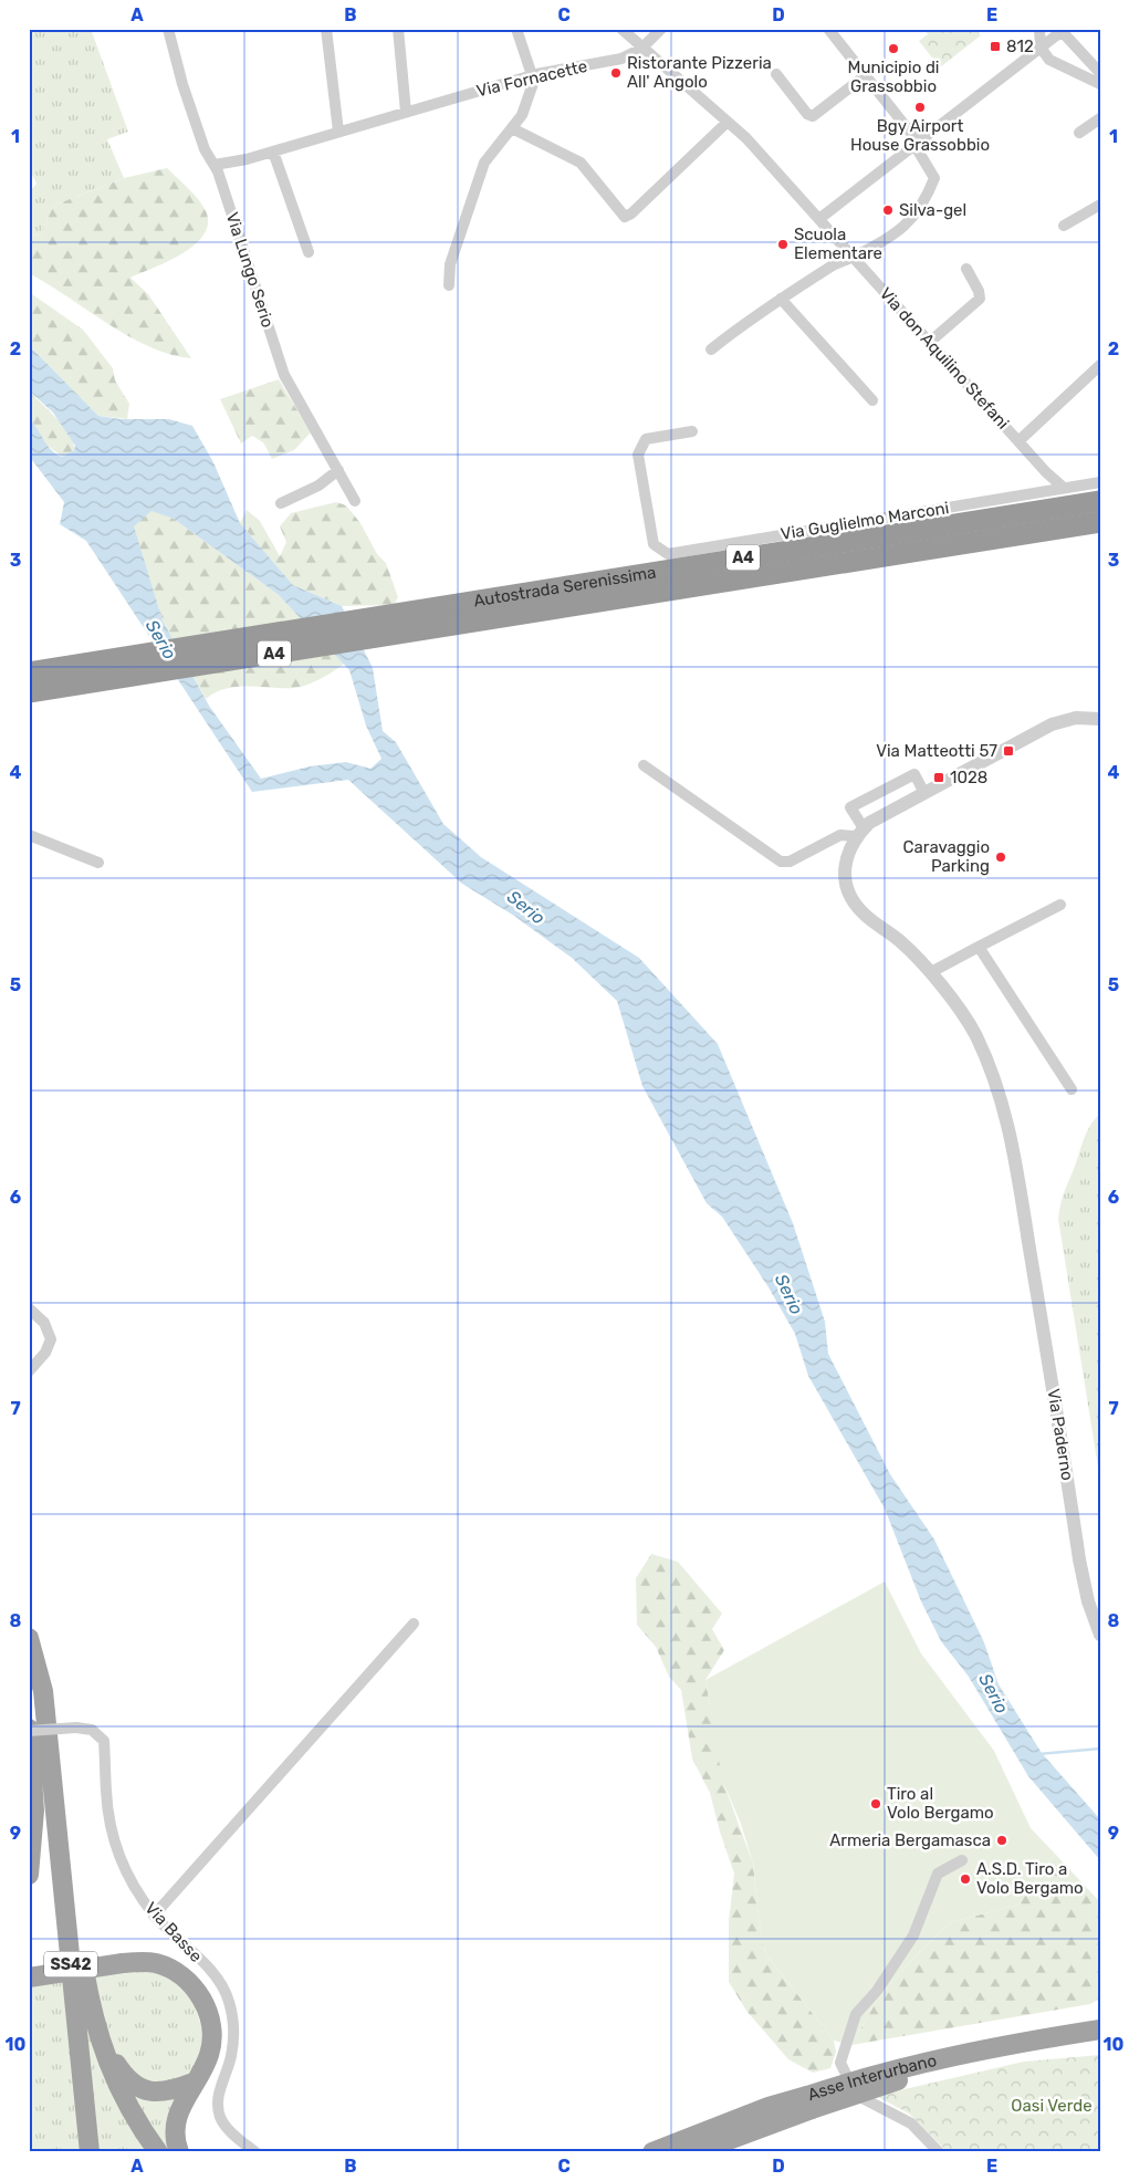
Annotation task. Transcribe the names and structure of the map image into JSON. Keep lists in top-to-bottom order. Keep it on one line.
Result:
{"streets":{"highway":["A4","Autostrada Serenissima","SS42","Asse Interurbano"],"street":["Via Fornacette","Via Lungo Serio","Via don Aquilino Stefani","Via Guglielmo Marconi","Via Paderno","Via Basse"]},"crossings":[["Via Fornacette","Via Lungo Serio"],["Via don Aquilino Stefani","Via Guglielmo Marconi"]],"water":["Serio"],"parks":["Oasi Verde"],"places":{"transit":["812","Via Matteotti 57","1028"],"other":["Municipio di Grassobbio","Ristorante Pizzeria All' Angolo","Bgy Airport House Grassobbio","Silva-gel","Scuola Elementare","Caravaggio Parking","Tiro al Volo Bergamo","Armeria Bergamasca","A.S.D. Tiro a Volo Bergamo"]},"grid":{"columns":["A","B","C","D","E"],"rows":["1","2","3","4","5","6","7","8","9","10"]}}
